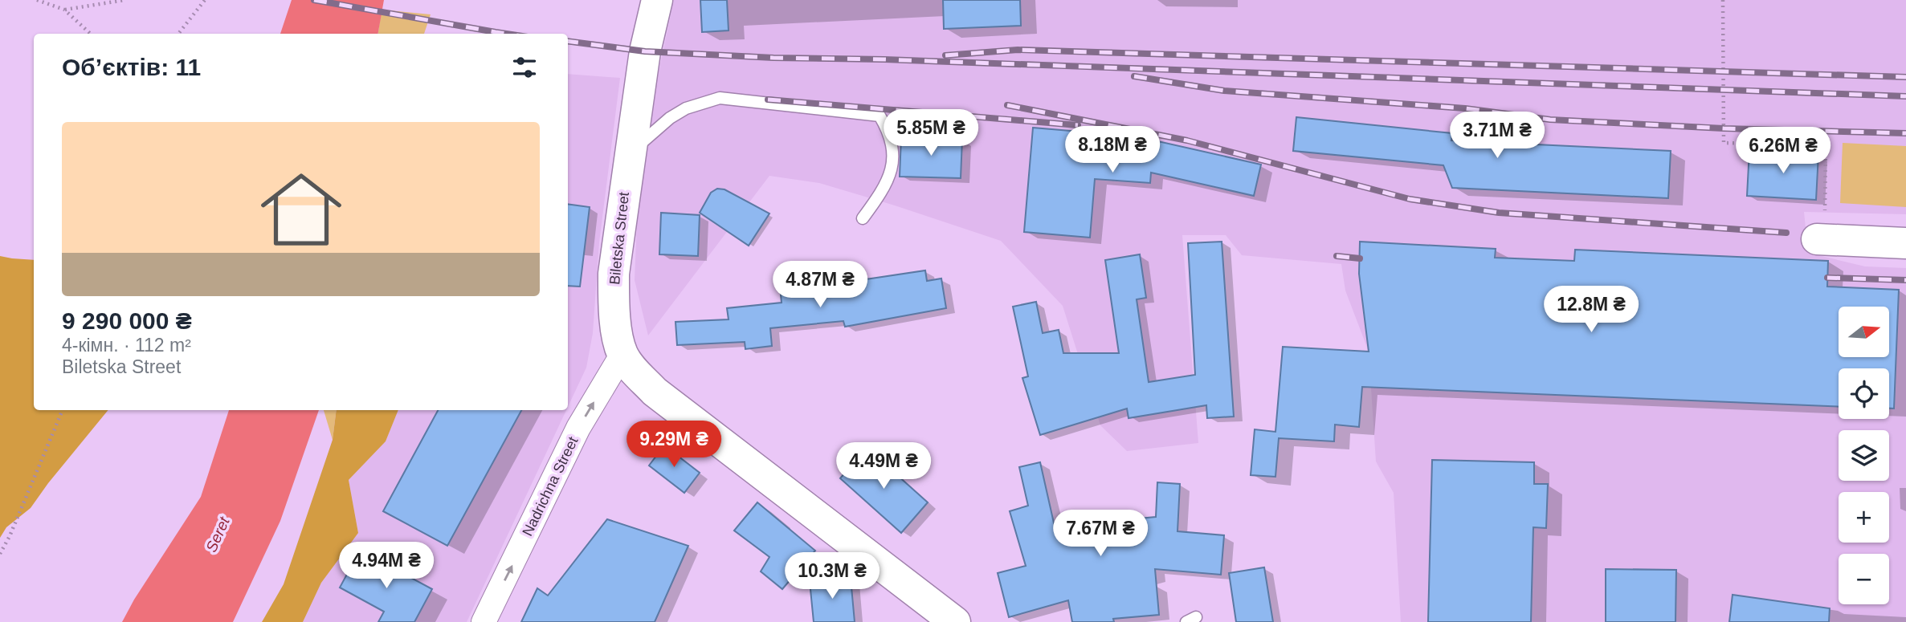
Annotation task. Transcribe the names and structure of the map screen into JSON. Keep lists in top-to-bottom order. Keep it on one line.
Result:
{"streets":{"street":["Biletska Street","Nadrichna Street"]},"crossings":[["Biletska Street","Nadrichna Street"]],"one_way":["Nadrichna Street"],"water":["Seret"],"north":"right","page":{"heading":"Об’єктів: 11","list":[{"name":"9 290 000 ₴","note":"4-кімн. · 112 m² · Biletska Street"}],"price":["5.85M ₴","3.71M ₴","8.18M ₴","6.26M ₴","4.87M ₴","12.8M ₴","9.29M ₴","4.49M ₴","7.67M ₴","4.94M ₴","10.3M ₴"],"map_buttons":["+","−"]}}
